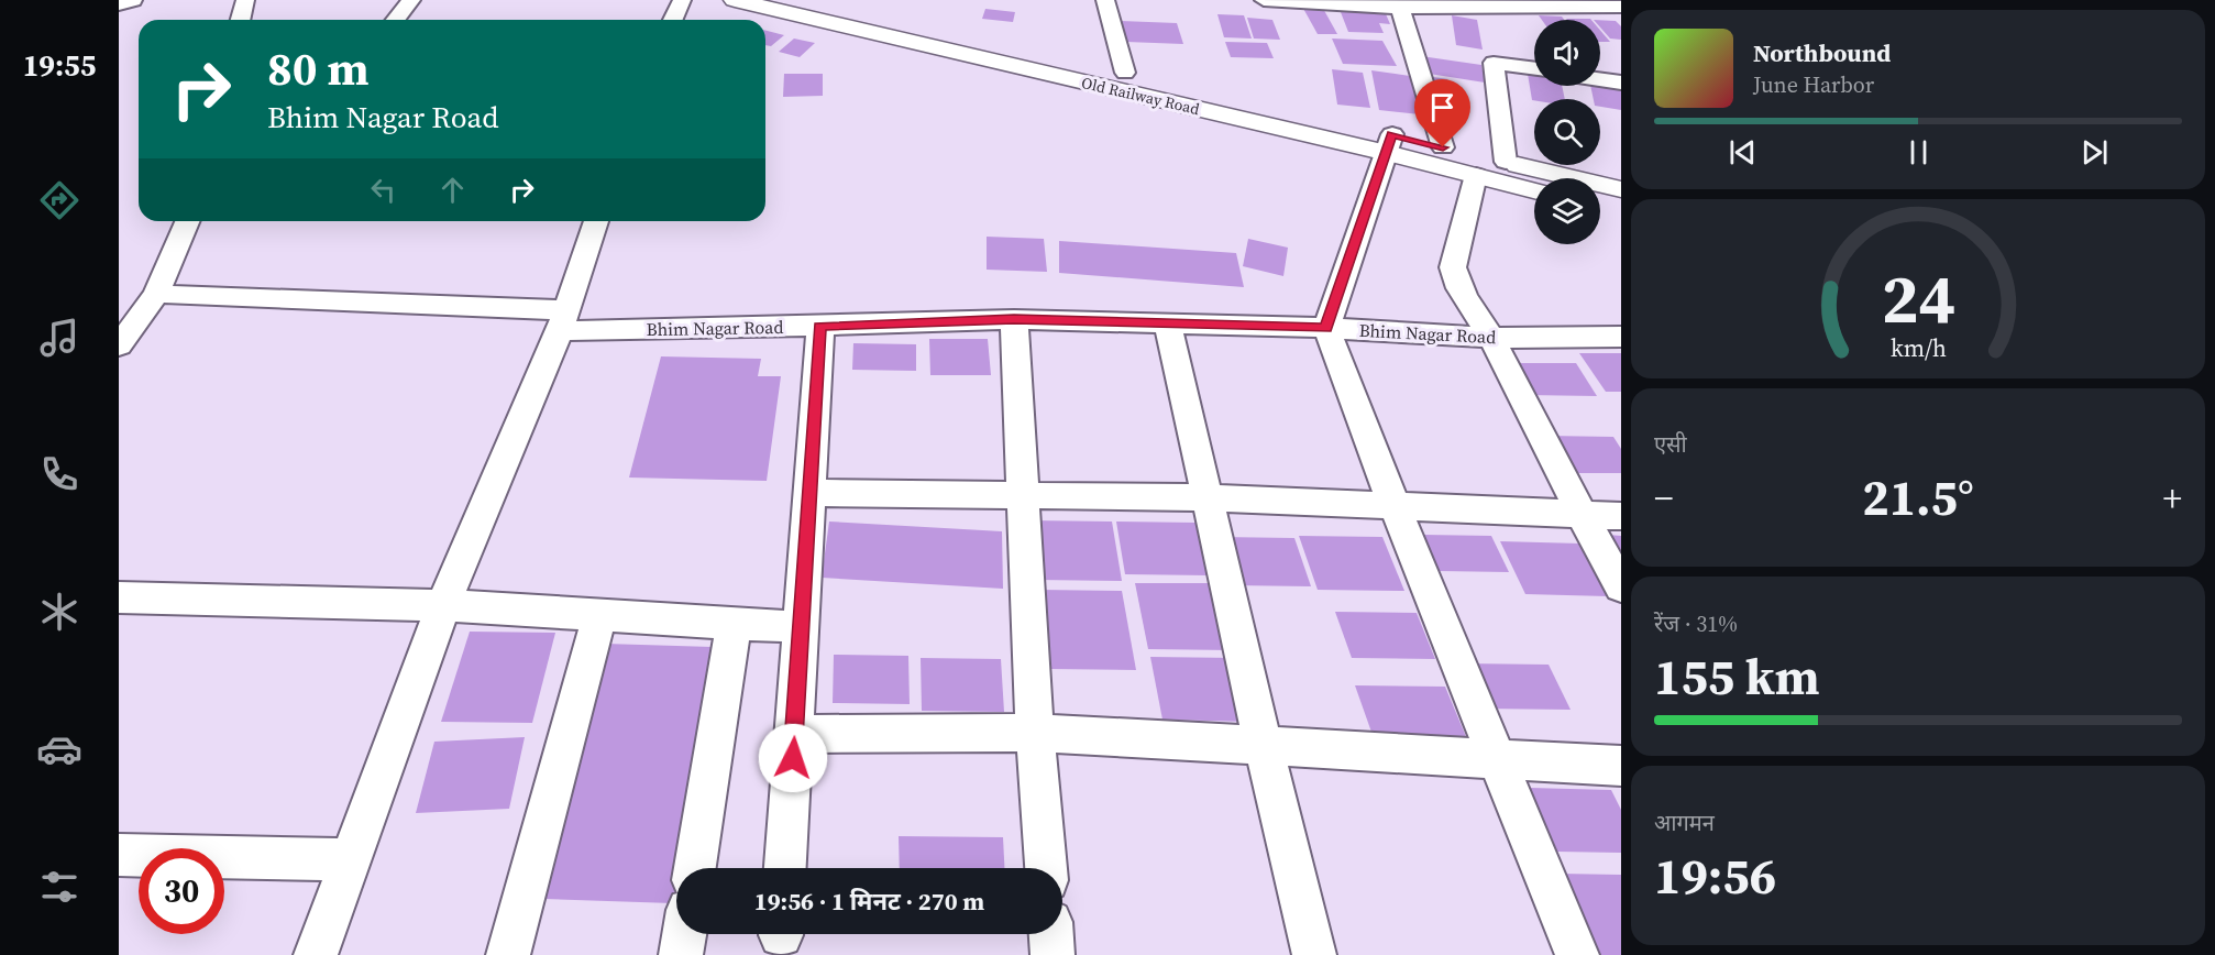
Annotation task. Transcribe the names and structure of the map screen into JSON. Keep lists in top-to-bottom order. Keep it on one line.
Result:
{"streets":{"main road":["Old Railway Road"],"street":["Bhim Nagar Road"]},"page":{"tabs":"19:55","turn":["80 m","Bhim Nagar Road"],"song":["Northbound","June Harbor"],"tile":["एसी",["रेंज · 31%","155 km"],["आगमन","19:56"]],"heat":["−","21.5°","+"],"limit":"30","trip":"19:56 · 1 मिनट · 270 m","gauge":["24","km/h"]}}
